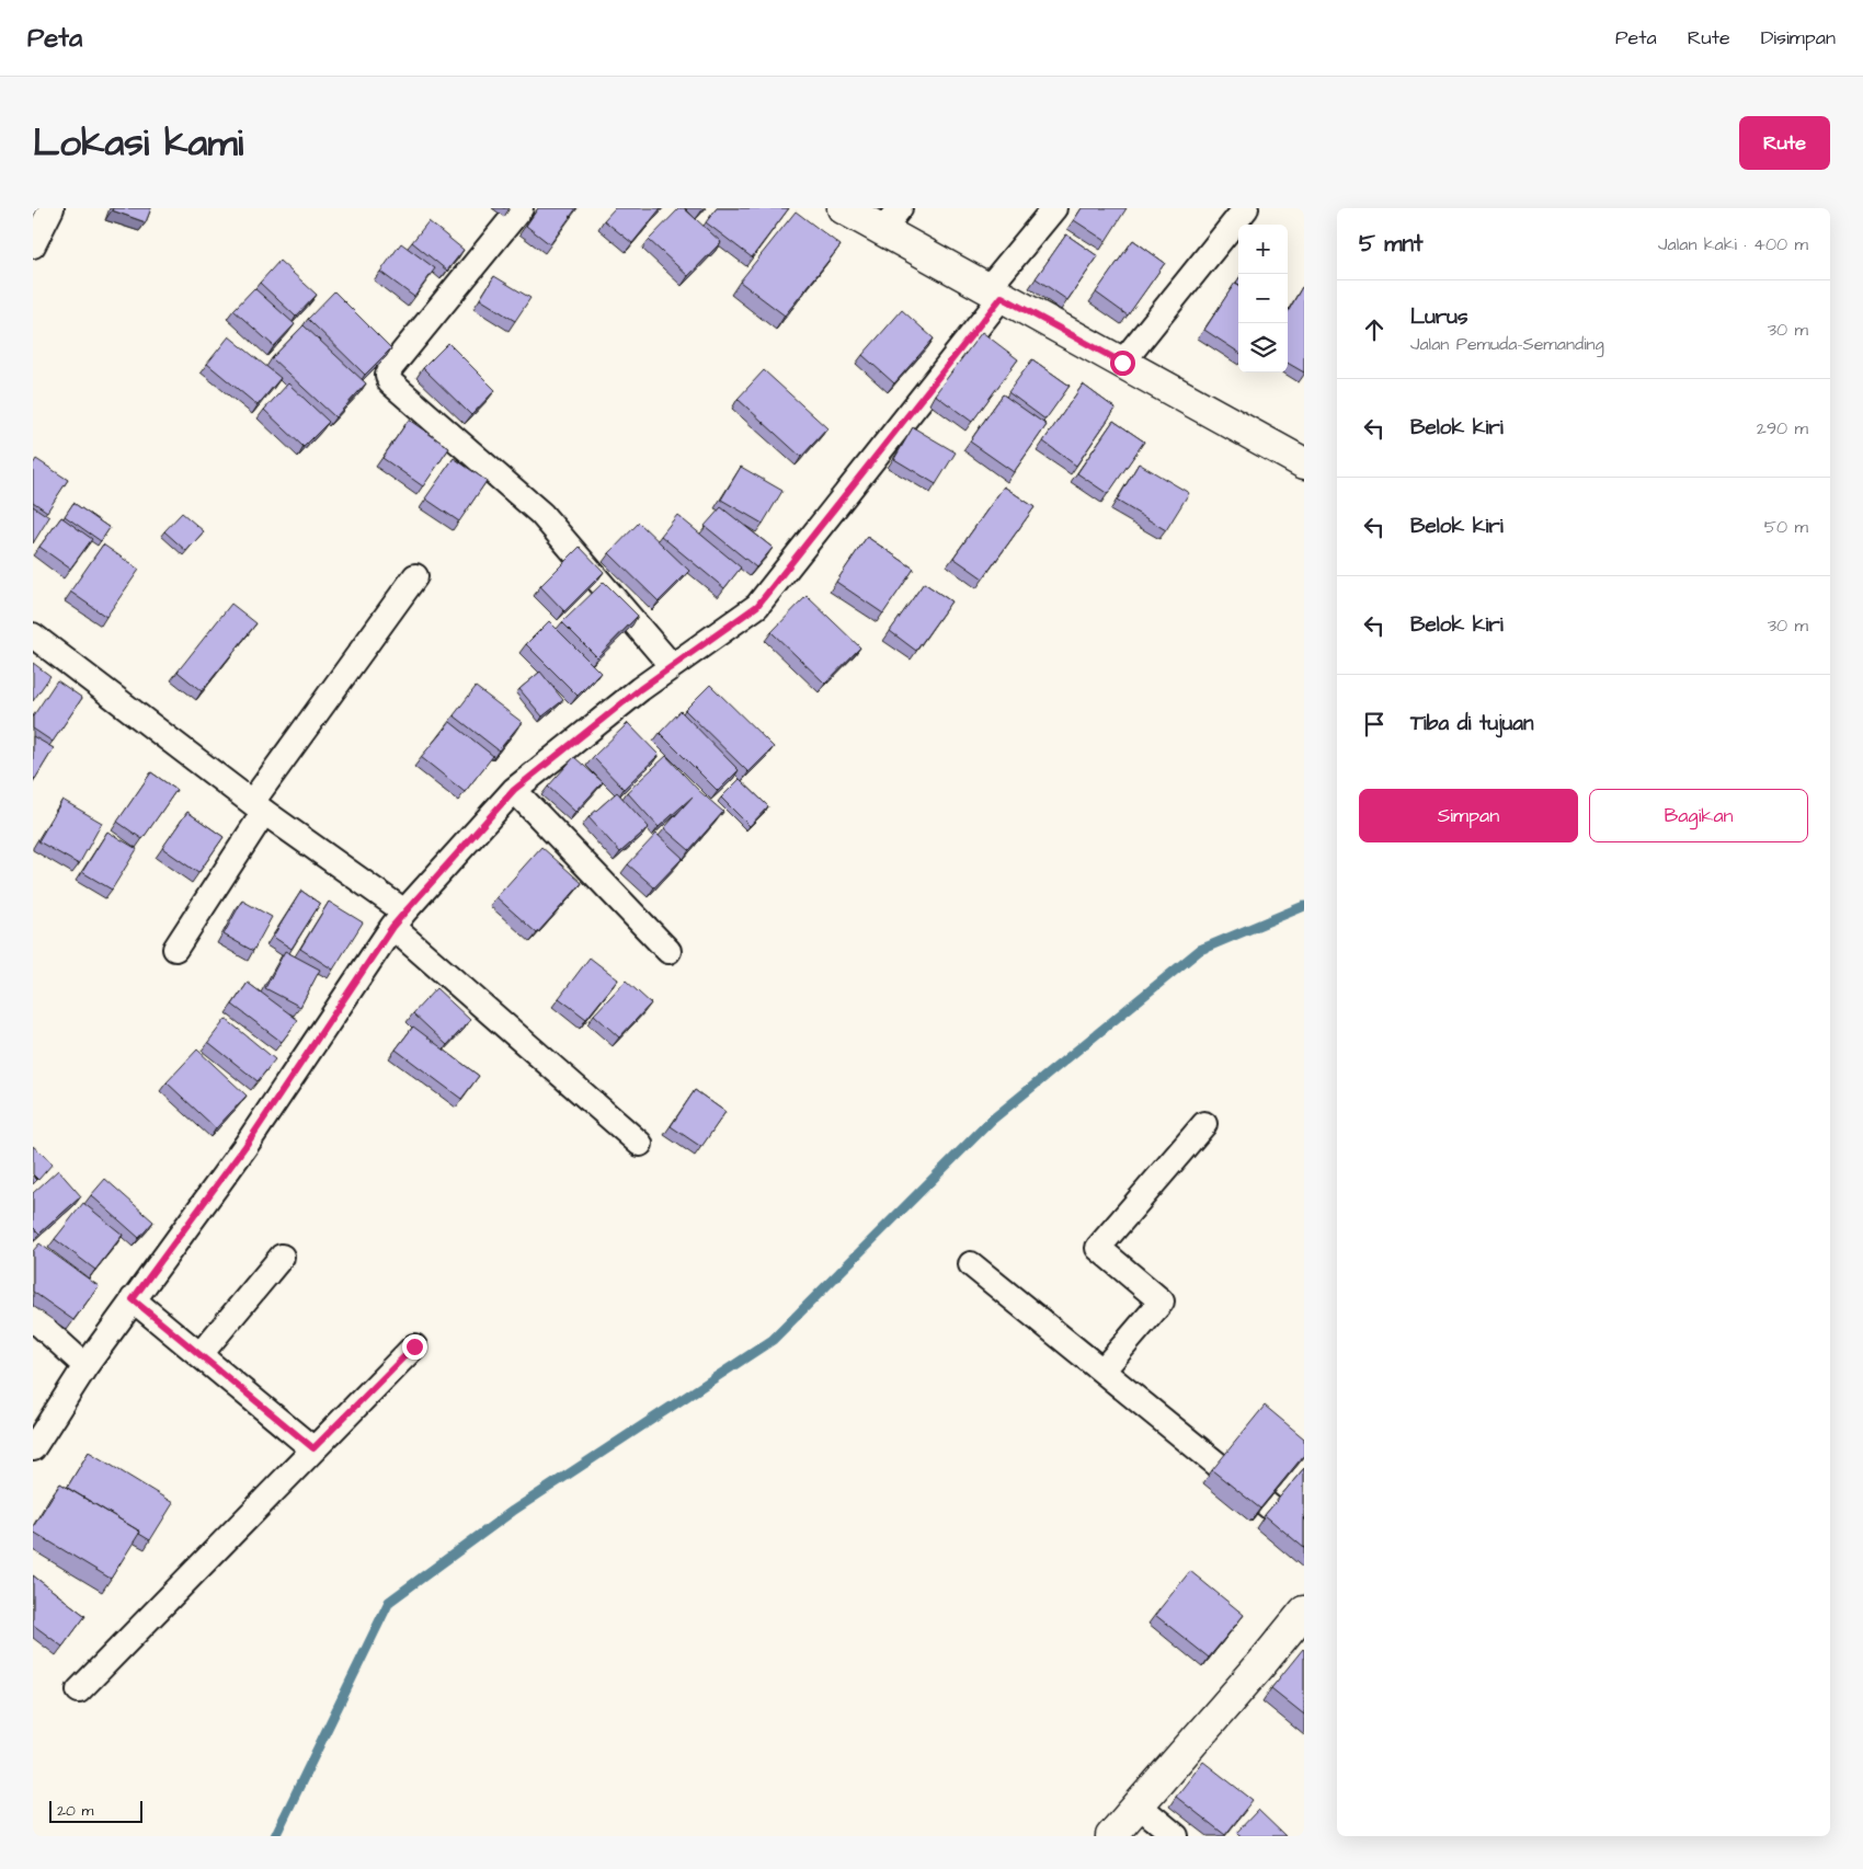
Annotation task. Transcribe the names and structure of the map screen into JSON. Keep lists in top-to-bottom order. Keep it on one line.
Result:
{"scale_bar":"20 m","page":{"header":"Peta","nav":["Peta","Rute","Disimpan"],"title":"Lokasi kami","buttons":["Rute",["Simpan","Bagikan"]],"heading":["5 mnt","Jalan kaki · 400 m"],"map_buttons":["+","−"],"list":[["Lurus","Jalan Pemuda-Semanding","30 m"],["Belok kiri","290 m"],["Belok kiri","50 m"],["Belok kiri","30 m"],"Tiba di tujuan"],"scale":"20 m"}}
